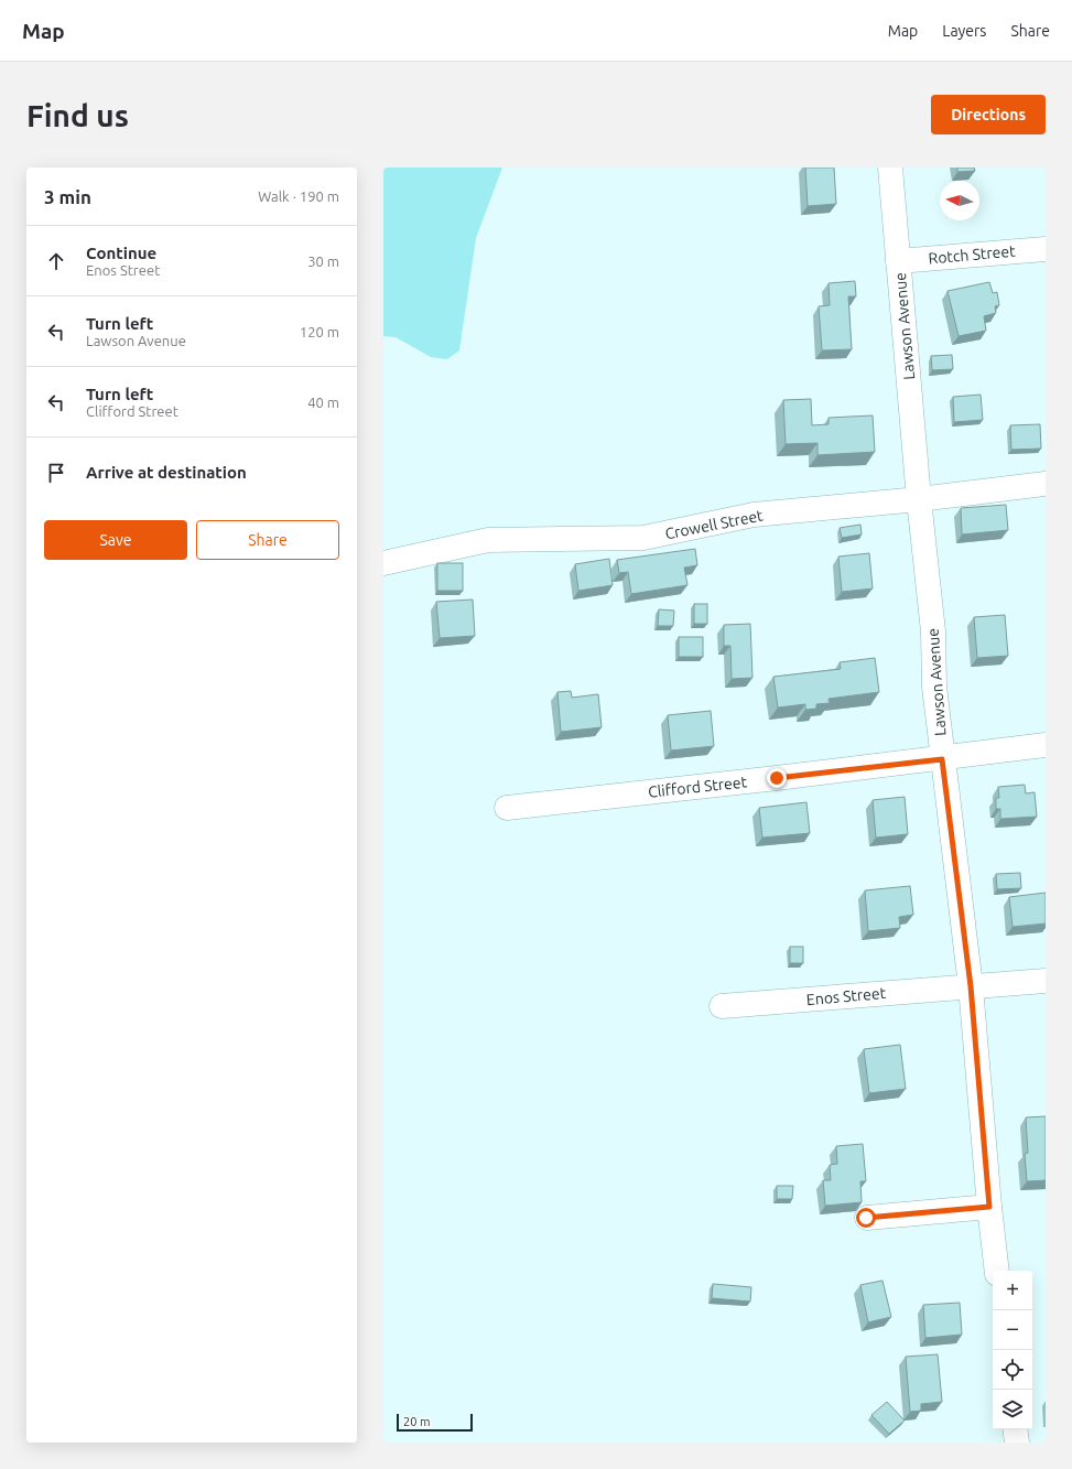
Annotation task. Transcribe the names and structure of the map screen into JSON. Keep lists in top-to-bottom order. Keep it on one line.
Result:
{"streets":{"street":["Rotch Street","Lawson Avenue","Crowell Street","Clifford Street","Enos Street"]},"crossings":[["Rotch Street","Lawson Avenue"],["Lawson Avenue","Crowell Street"],["Lawson Avenue","Clifford Street"],["Lawson Avenue","Enos Street"]],"scale_bar":"20 m","north":"left","page":{"header":"Map","nav":["Map","Layers","Share"],"buttons":["Directions",["Save","Share"]],"title":"Find us","heading":["3 min","Walk · 190 m"],"list":[["Continue","Enos Street","30 m"],["Turn left","Lawson Avenue","120 m"],["Turn left","Clifford Street","40 m"],"Arrive at destination"],"map_buttons":["+","−"],"scale":"20 m"}}
